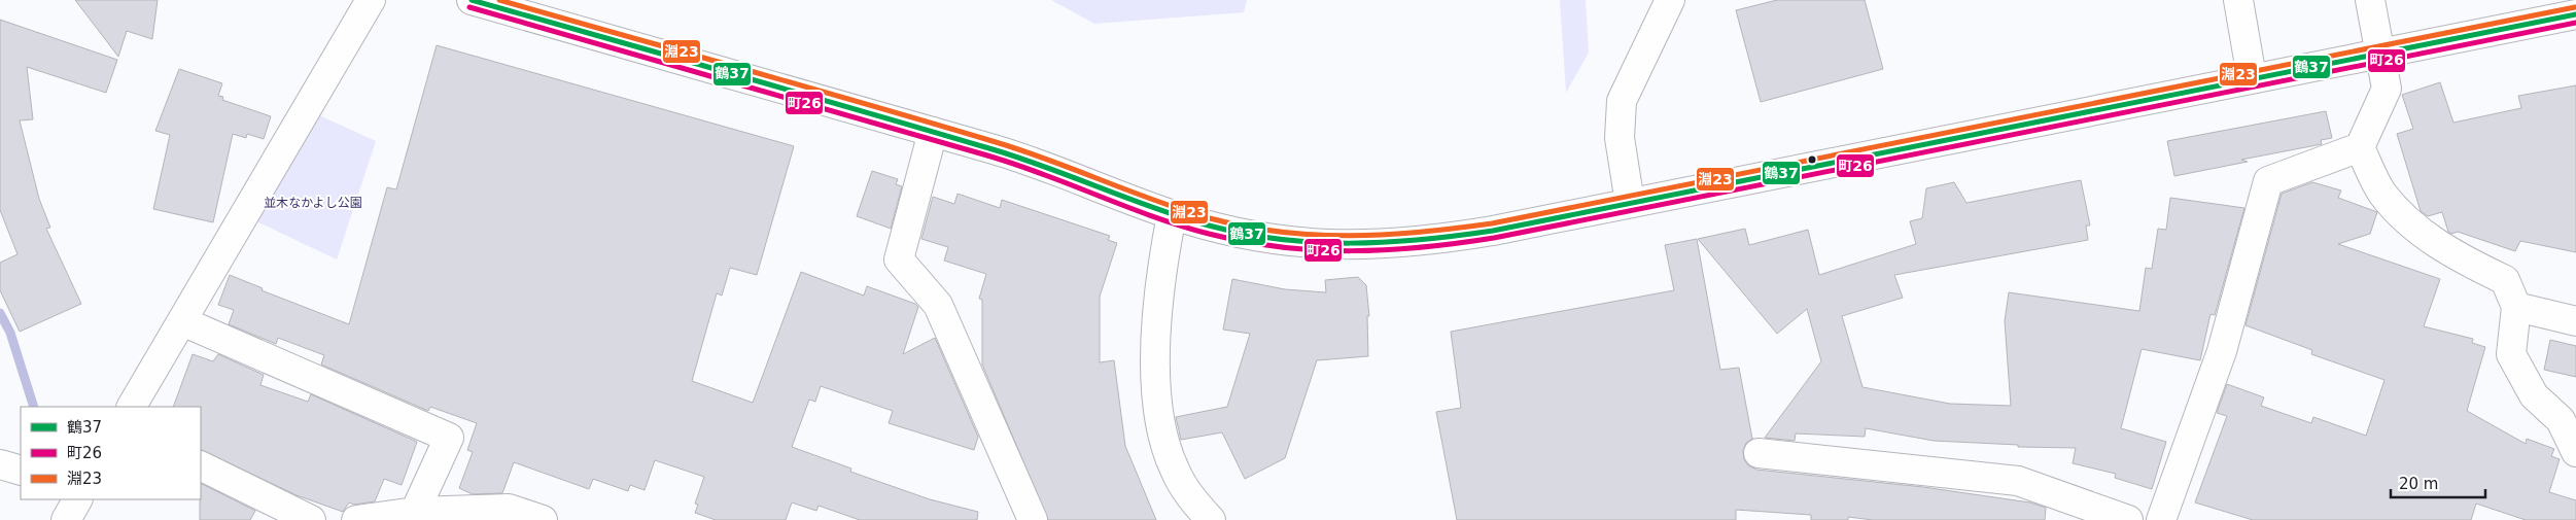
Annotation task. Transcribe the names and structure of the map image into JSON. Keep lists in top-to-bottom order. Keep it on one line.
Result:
{"parks":["並木なかよし公園"],"lines":["transit line 鶴37","transit line 淵23","transit line 町26"],"legend":["鶴37","町26","淵23"],"scale_bar":"20 m"}
